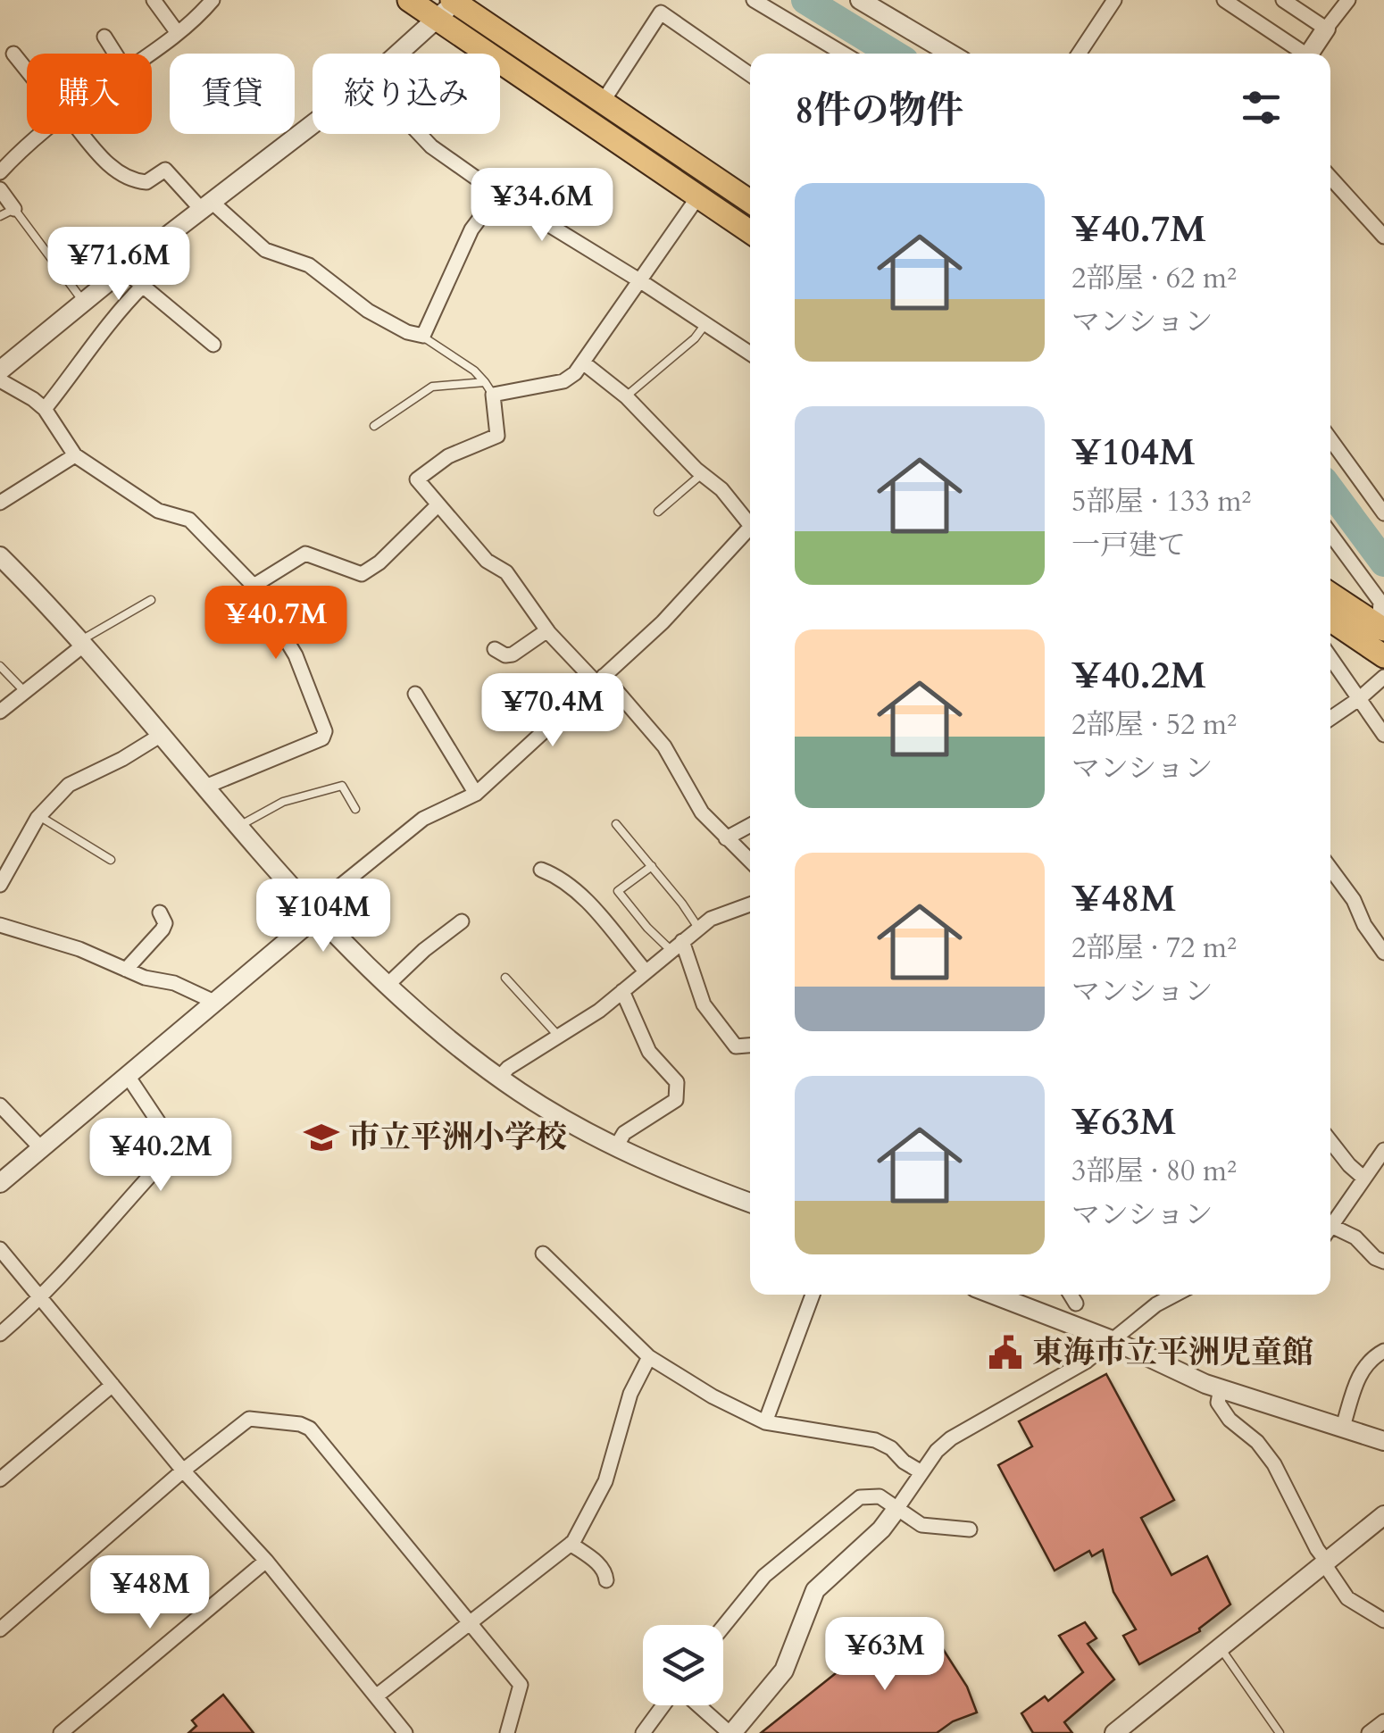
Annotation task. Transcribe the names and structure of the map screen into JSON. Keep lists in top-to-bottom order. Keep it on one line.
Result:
{"places":{"school or university":["市立平洲小学校"],"public building":["東海市立平洲児童館"]},"page":{"chip":["購入","賃貸","絞り込み"],"heading":"8件の物件","list":[{"name":"¥40.7M","note":"2部屋 · 62 m² · マンション"},{"name":"¥104M","note":"5部屋 · 133 m² · 一戸建て"},{"name":"¥40.2M","note":"2部屋 · 52 m² · マンション"},{"name":"¥48M","note":"2部屋 · 72 m² · マンション"},{"name":"¥63M","note":"3部屋 · 80 m² · マンション"}],"price":["¥34.6M","¥71.6M","¥40.7M","¥70.4M","¥104M","¥40.2M","¥48M","¥63M"]}}
